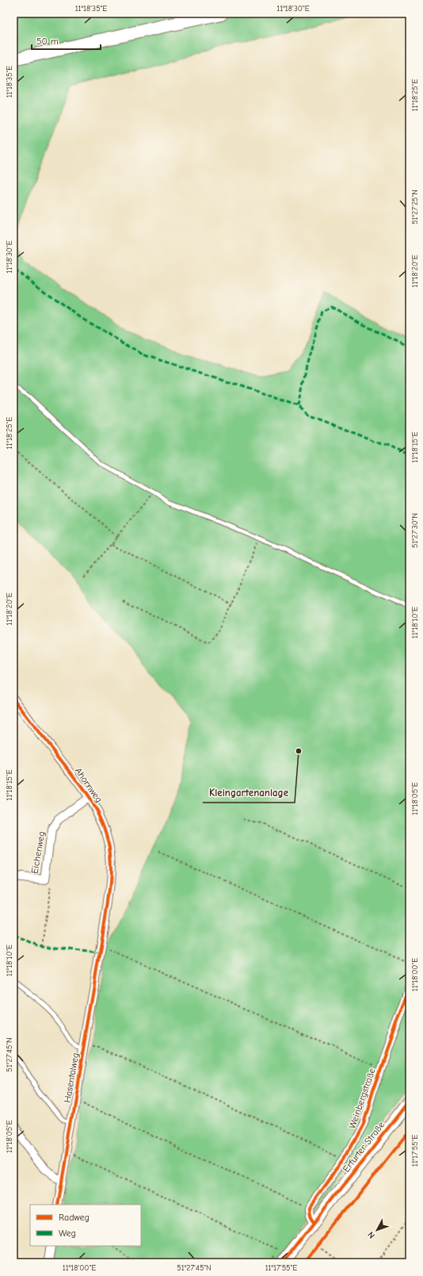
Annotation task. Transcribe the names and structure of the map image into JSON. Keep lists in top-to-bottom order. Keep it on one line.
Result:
{"streets":{"main road":["Erfurter Straße"],"street":["Ahornweg","Eichenweg","Hasentalweg","Weinbergstraße"]},"crossings":[["Ahornweg","Eichenweg"],["Ahornweg","Hasentalweg"]],"places":["Kleingartenanlage"],"legend":["Radweg","Weg"],"scale_bar":"50 m","north":"bottom left","coordinates":["11°18'35\"E","11°18'30\"E","11°18'25\"E","51°27'25\"N","11°18'20\"E","11°18'15\"E","51°27'30\"N","11°18'10\"E","11°18'05\"E","11°18'00\"E","51°27'45\"N","11°17'55\"E"]}
